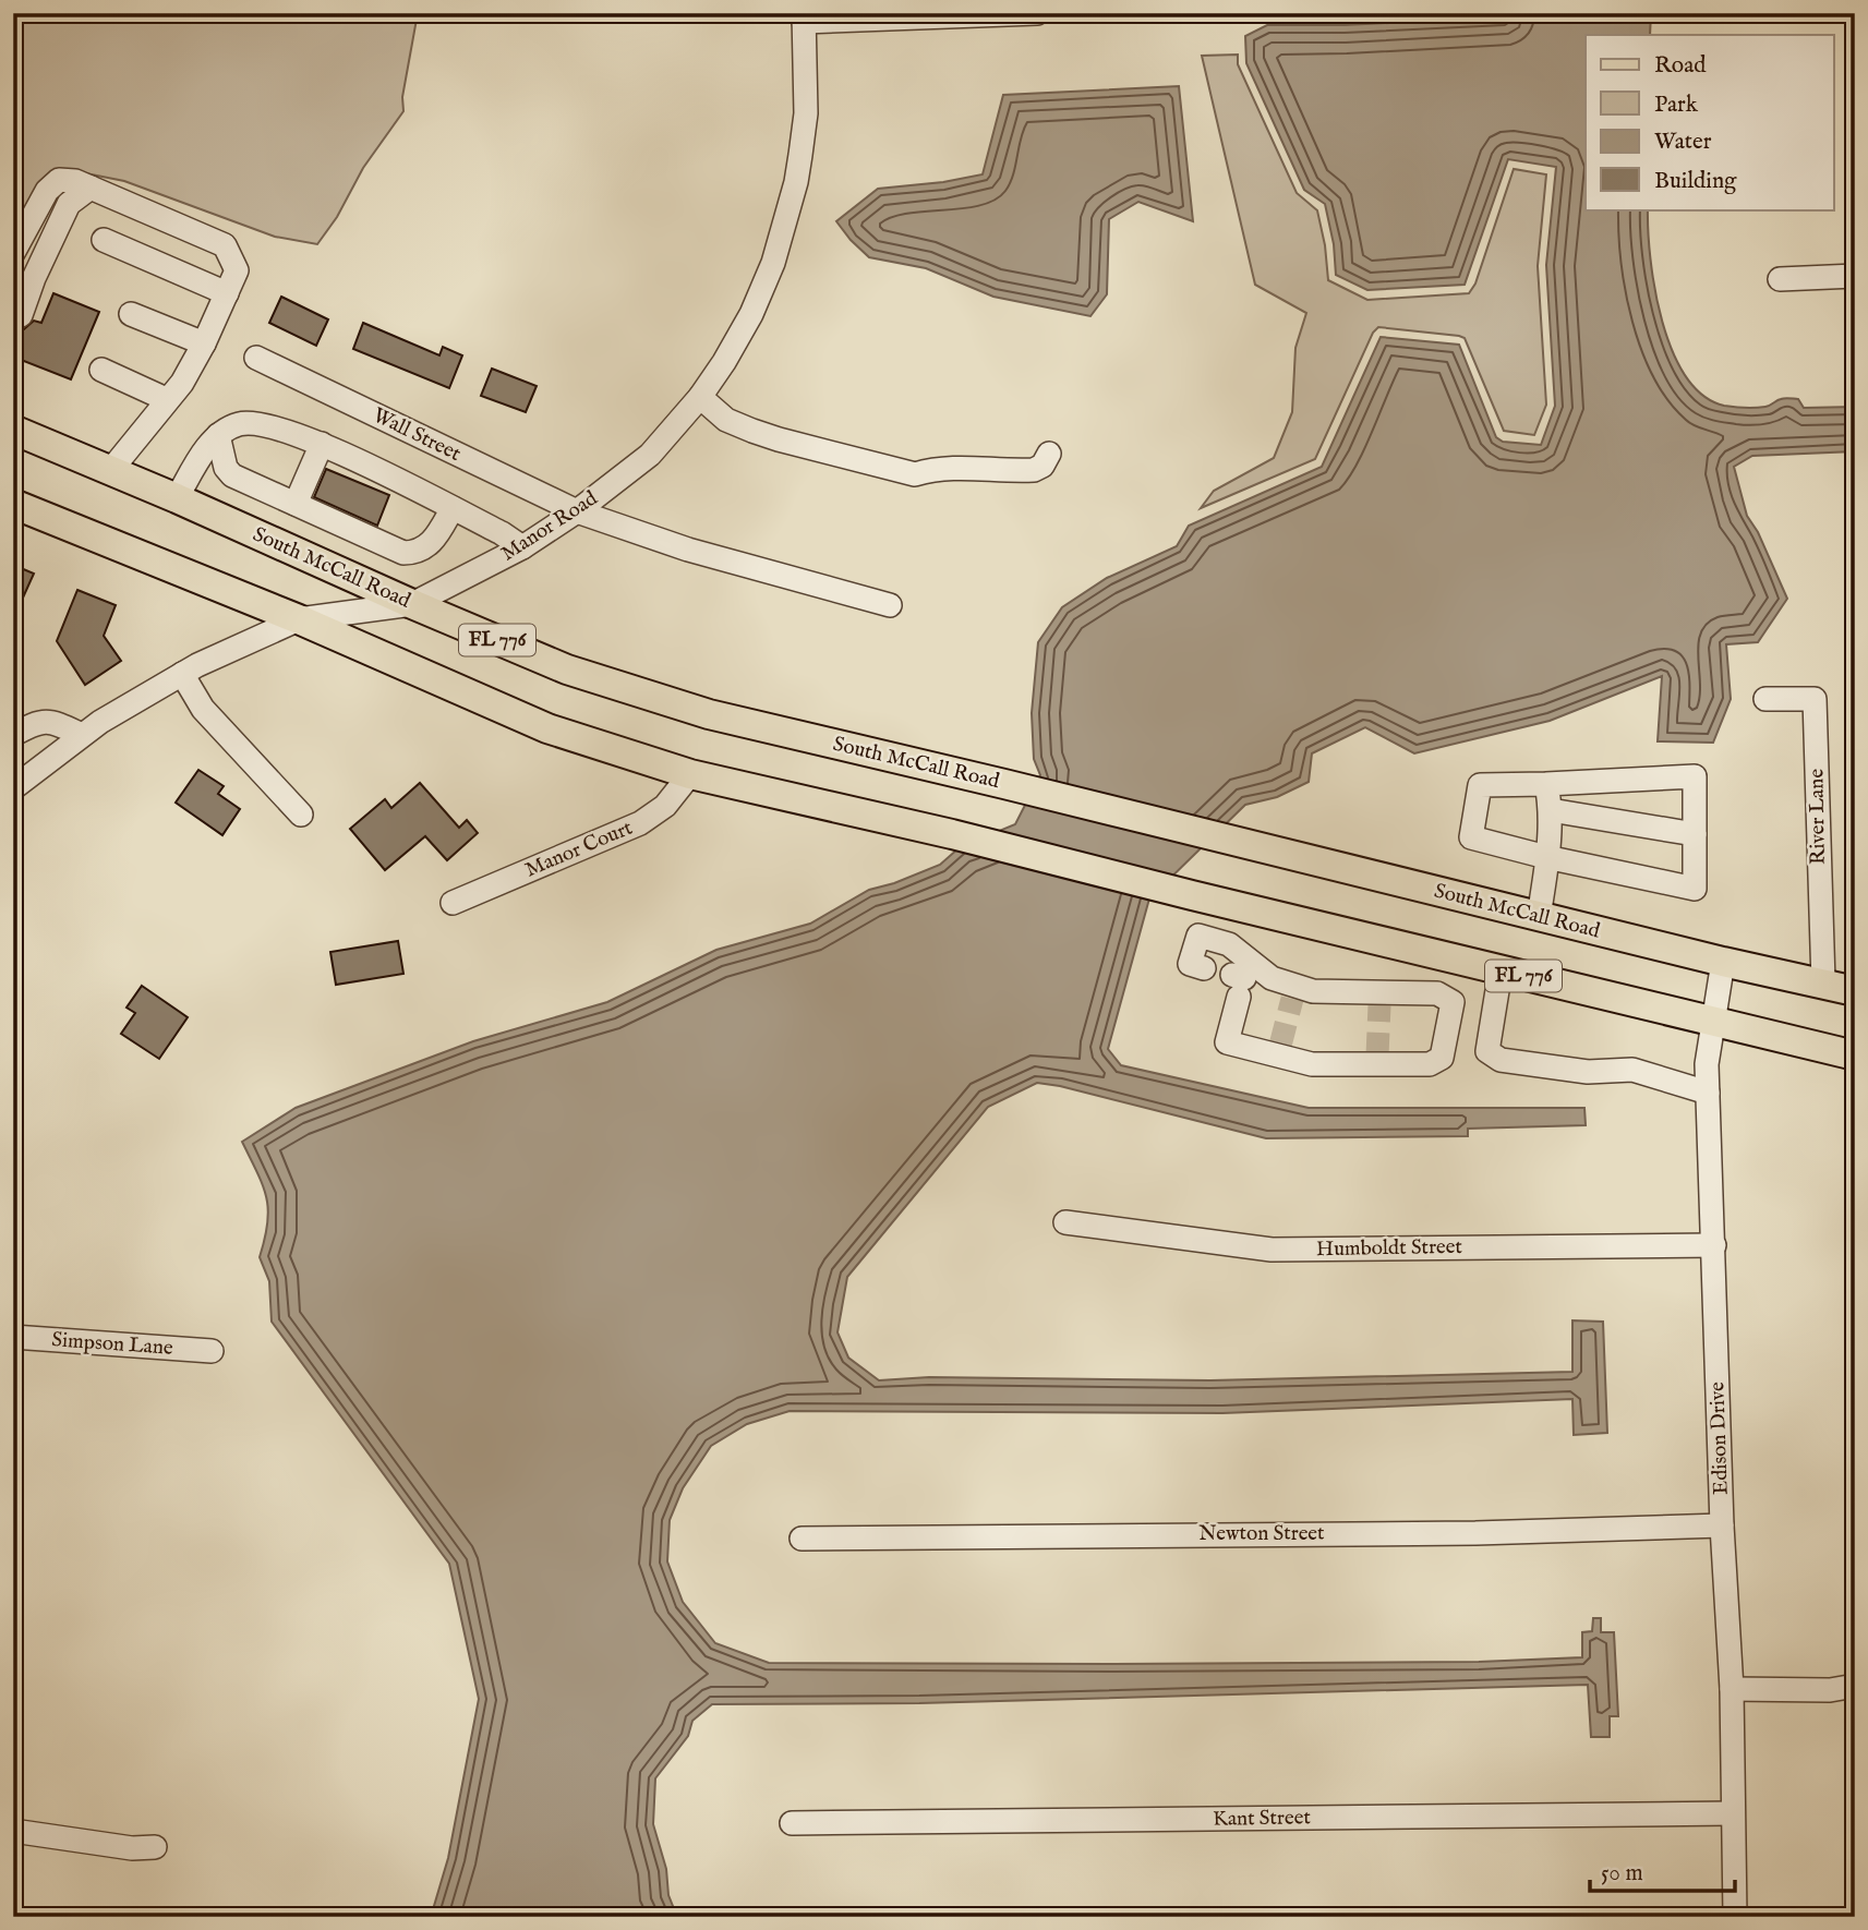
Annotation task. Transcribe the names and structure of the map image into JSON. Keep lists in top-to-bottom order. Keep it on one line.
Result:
{"streets":{"main road":["South McCall Road","FL 776"],"street":["Wall Street","Manor Road","River Lane","Manor Court","Humboldt Street","Simpson Lane","Edison Drive","Newton Street","Kant Street"]},"crossings":[["Wall Street","Manor Road"],["Manor Road","South McCall Road"],["Manor Road","FL 776"],["South McCall Road","River Lane"],["South McCall Road","Edison Drive"],["FL 776","Manor Court"],["FL 776","Edison Drive"],["Humboldt Street","Edison Drive"],["Edison Drive","Newton Street"],["Edison Drive","Kant Street"]],"legend":["Road","Park","Water","Building"],"scale_bar":"50 m"}
